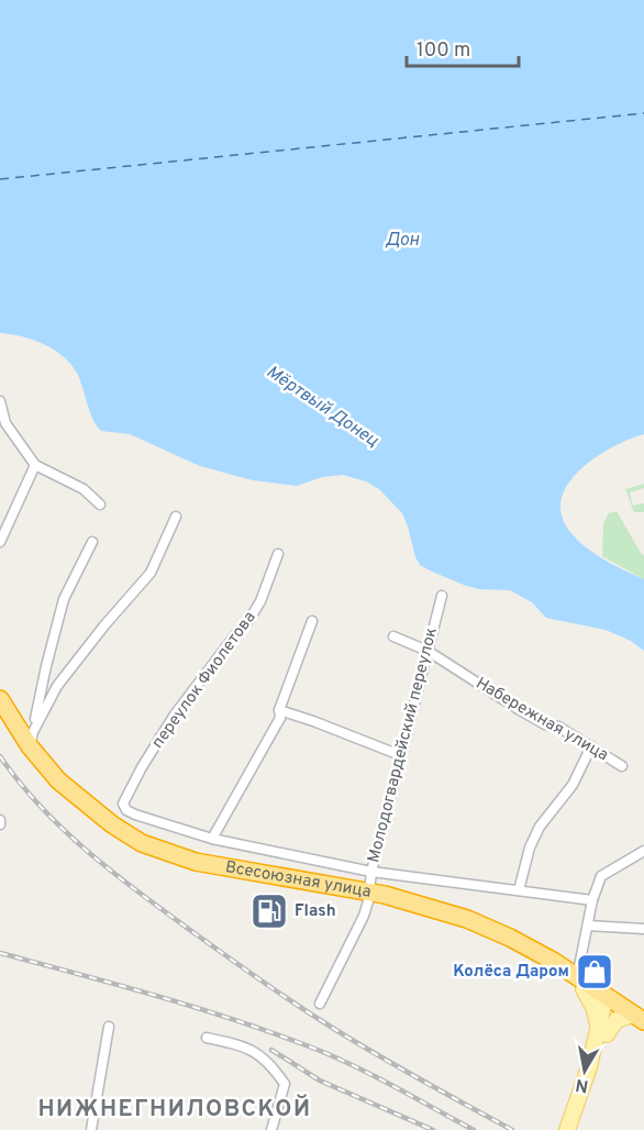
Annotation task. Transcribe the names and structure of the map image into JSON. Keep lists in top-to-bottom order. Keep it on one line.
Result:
{"streets":{"highway":["Всесоюзная улица"],"street":["переулок Фиолетова","Набережная улица","Молодогвардейский переулок"]},"crossings":[["Набережная улица","Молодогвардейский переулок"],["Молодогвардейский переулок","Всесоюзная улица"]],"districts":["НИЖНЕГНИЛОВСКОЙ"],"water":["Дон","Мёртвый Донец"],"places":{"fuel station":["Flash"],"shop":["Колёса Даром"]},"scale_bar":"100 m","north":"bottom"}
